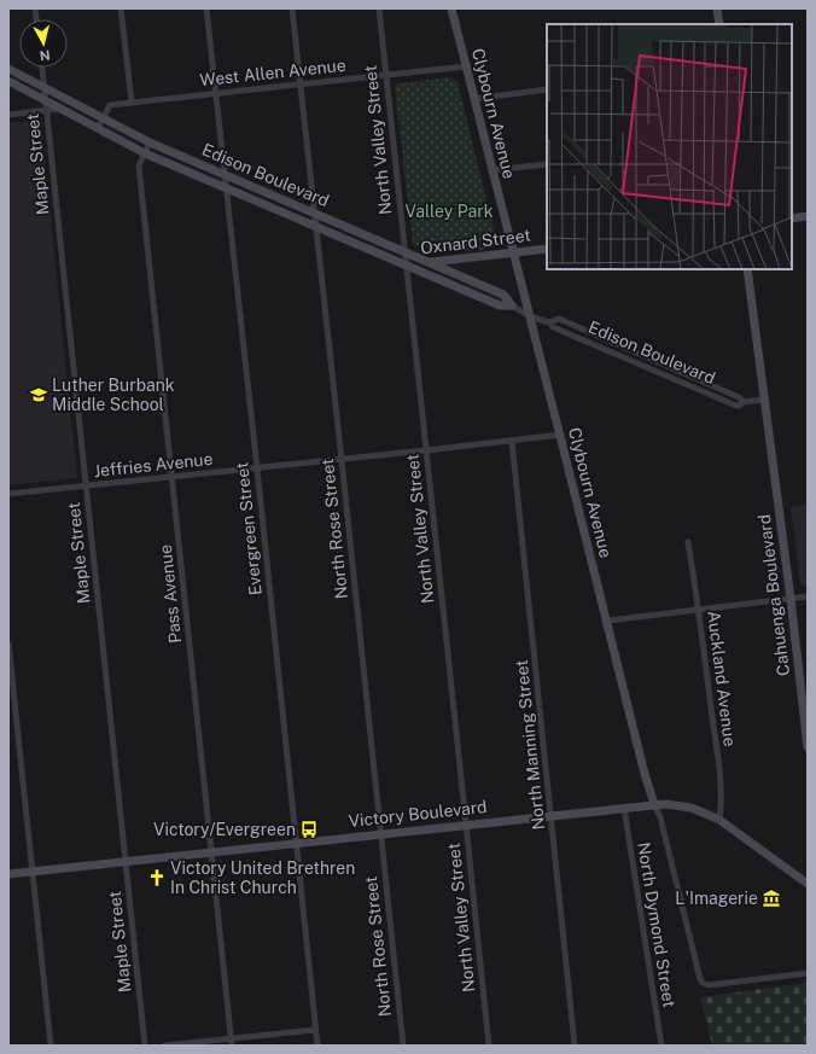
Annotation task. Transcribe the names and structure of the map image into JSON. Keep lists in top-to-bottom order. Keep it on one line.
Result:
{"streets":{"main road":["Clybourn Avenue","Edison Boulevard","Oxnard Street","Cahuenga Boulevard","Victory Boulevard"],"street":["West Allen Avenue","North Valley Street","Maple Street","Jeffries Avenue","Evergreen Street","North Rose Street","Pass Avenue","Auckland Avenue","North Manning Street","North Dymond Street"]},"crossings":[["West Allen Avenue","Clybourn Avenue"],["West Allen Avenue","North Valley Street"],["West Allen Avenue","Edison Boulevard"],["West Allen Avenue","Evergreen Street"],["West Allen Avenue","North Rose Street"],["Clybourn Avenue","Edison Boulevard"],["Clybourn Avenue","Oxnard Street"],["Clybourn Avenue","Jeffries Avenue"],["Clybourn Avenue","Victory Boulevard"],["North Valley Street","Edison Boulevard"],["North Valley Street","Oxnard Street"],["North Valley Street","Jeffries Avenue"],["North Valley Street","Victory Boulevard"],["Maple Street","Edison Boulevard"],["Maple Street","Jeffries Avenue"],["Maple Street","Victory Boulevard"],["Edison Boulevard","Oxnard Street"],["Edison Boulevard","Evergreen Street"],["Edison Boulevard","North Rose Street"],["Edison Boulevard","Pass Avenue"],["Edison Boulevard","Cahuenga Boulevard"],["Jeffries Avenue","Evergreen Street"],["Jeffries Avenue","North Rose Street"],["Jeffries Avenue","Pass Avenue"],["Jeffries Avenue","North Manning Street"],["Evergreen Street","Victory Boulevard"],["North Rose Street","Victory Boulevard"],["Pass Avenue","Victory Boulevard"],["Auckland Avenue","Victory Boulevard"],["North Manning Street","Victory Boulevard"],["Victory Boulevard","North Dymond Street"]],"parks":["Valley Park"],"places":{"school or university":["Luther Burbank Middle School"],"bus stop":["Victory/Evergreen"],"church":["Victory United Brethren In Christ Church"],"museum":["L'Imagerie"]},"north":"bottom"}
